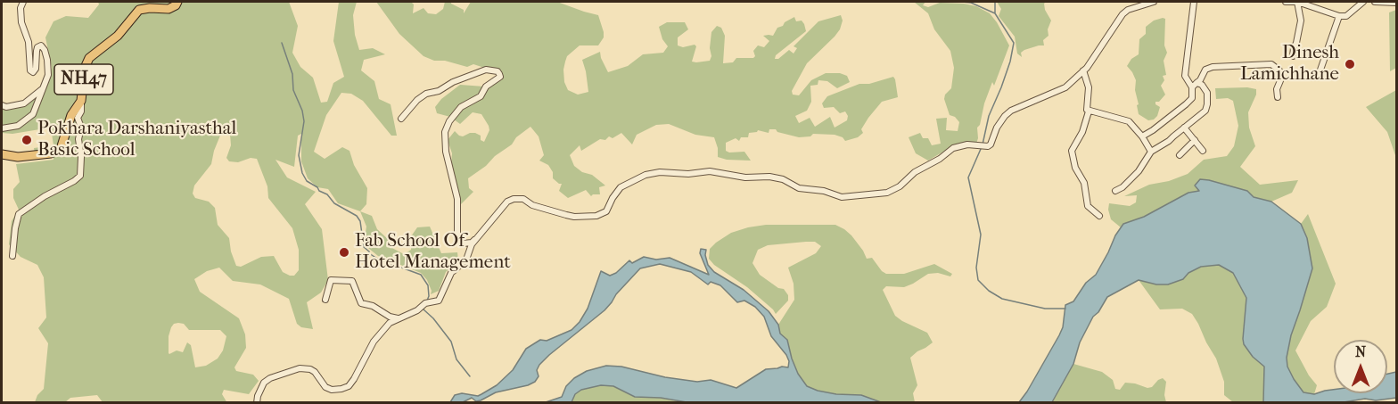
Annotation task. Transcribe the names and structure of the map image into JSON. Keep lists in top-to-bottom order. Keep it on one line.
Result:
{"streets":{"highway":["NH47"]},"places":["Dinesh Lamichhane","Pokhara Darshaniyasthal Basic School","Fab School Of Hotel Management"],"north":"top"}
